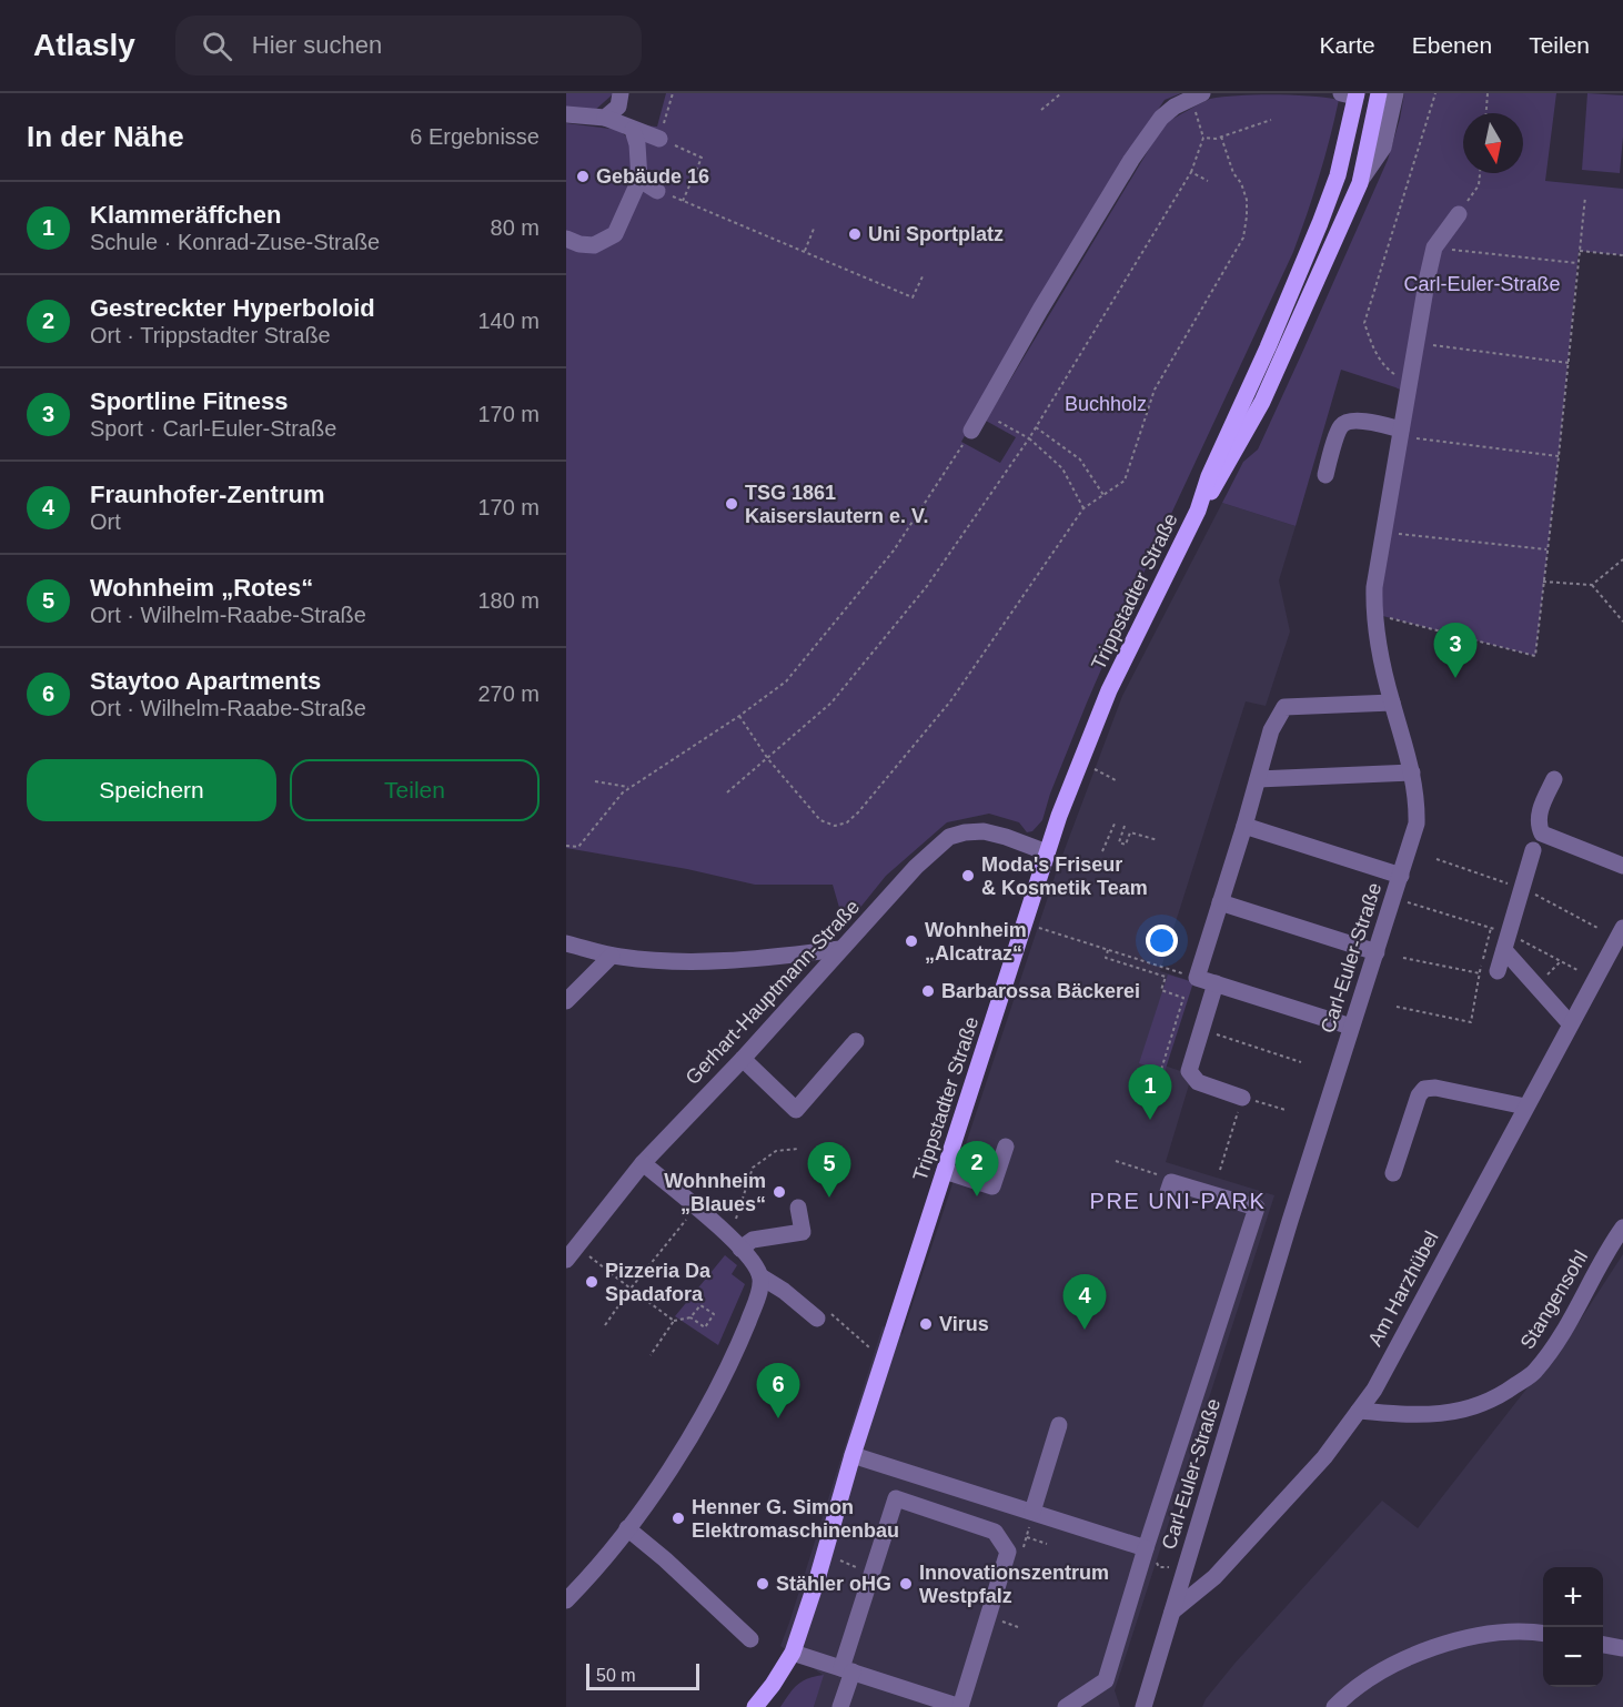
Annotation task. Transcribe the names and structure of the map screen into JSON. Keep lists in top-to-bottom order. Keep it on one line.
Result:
{"streets":{"main road":["Trippstadter Straße"],"street":["Carl-Euler-Straße","Gerhart-Hauptmann-Straße","Am Harzhübel","Stangensohl"]},"crossings":[["Trippstadter Straße","Gerhart-Hauptmann-Straße"],["Carl-Euler-Straße","Am Harzhübel"],["Am Harzhübel","Stangensohl"]],"districts":["PRE UNI-PARK"],"parks":["Carl-Euler-Straße","Buchholz"],"places":["Gebäude 16","Uni Sportplatz","TSG 1861 Kaiserslautern e. V.","Moda's Friseur & Kosmetik Team","Wohnheim „Alcatraz“","Barbarossa Bäckerei","Wohnheim „Blaues“","Pizzeria Da Spadafora","Virus","Henner G. Simon Elektromaschinenbau","Stähler oHG","Innovationszentrum Westpfalz"],"scale_bar":"50 m","north":"bottom","page":{"header":"Atlasly","search":"Hier suchen","nav":["Karte","Ebenen","Teilen"],"heading":["In der Nähe","6 Ergebnisse"],"list":[{"mark":"1","name":"Klammeräffchen","note":"Schule · Konrad-Zuse-Straße","value":"80 m"},{"mark":"2","name":"Gestreckter Hyperboloid","note":"Ort · Trippstadter Straße","value":"140 m"},{"mark":"3","name":"Sportline Fitness","note":"Sport · Carl-Euler-Straße","value":"170 m"},{"mark":"4","name":"Fraunhofer-Zentrum","note":"Ort","value":"170 m"},{"mark":"5","name":"Wohnheim „Rotes“","note":"Ort · Wilhelm-Raabe-Straße","value":"180 m"},{"mark":"6","name":"Staytoo Apartments","note":"Ort · Wilhelm-Raabe-Straße","value":"270 m"}],"pins":["3","1","2","5","4","6"],"buttons":["Speichern","Teilen"],"map_buttons":["+","−"],"scale":"50 m"}}
